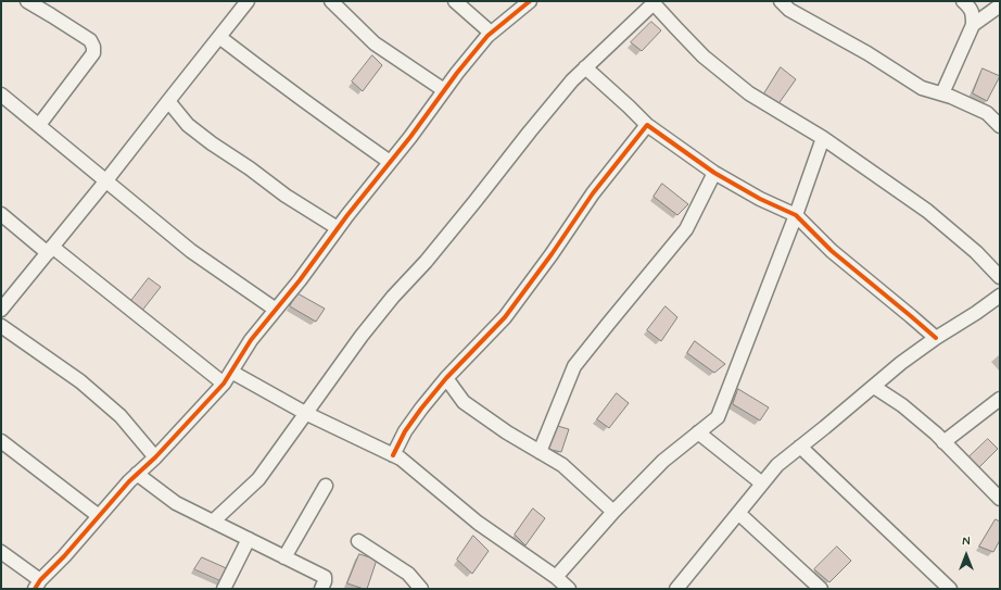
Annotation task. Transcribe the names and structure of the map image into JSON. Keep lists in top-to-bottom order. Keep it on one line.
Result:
{"north":"top"}
